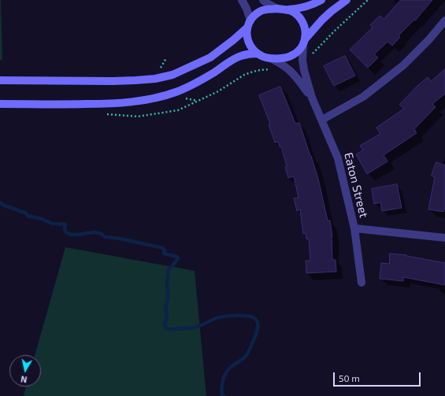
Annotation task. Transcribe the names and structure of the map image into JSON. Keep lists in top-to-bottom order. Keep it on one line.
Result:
{"streets":{"street":["Eaton Street"]},"scale_bar":"50 m","north":"bottom"}
